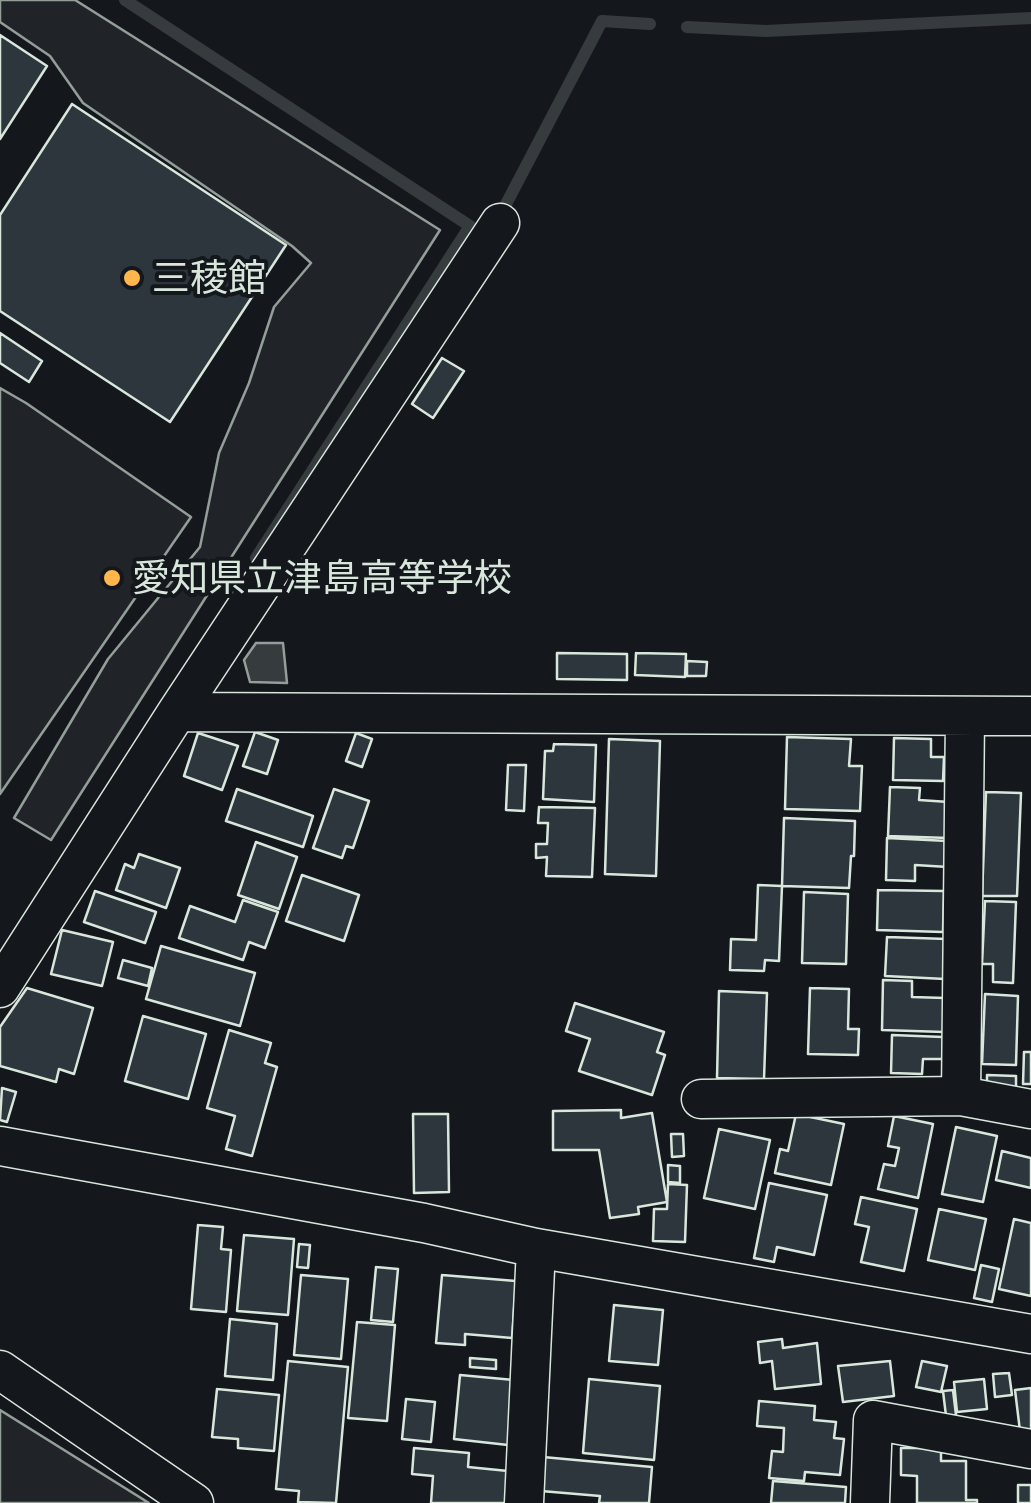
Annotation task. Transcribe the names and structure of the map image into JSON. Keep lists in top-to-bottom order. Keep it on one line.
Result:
{"places":["三稜館","愛知県立津島高等学校"]}
